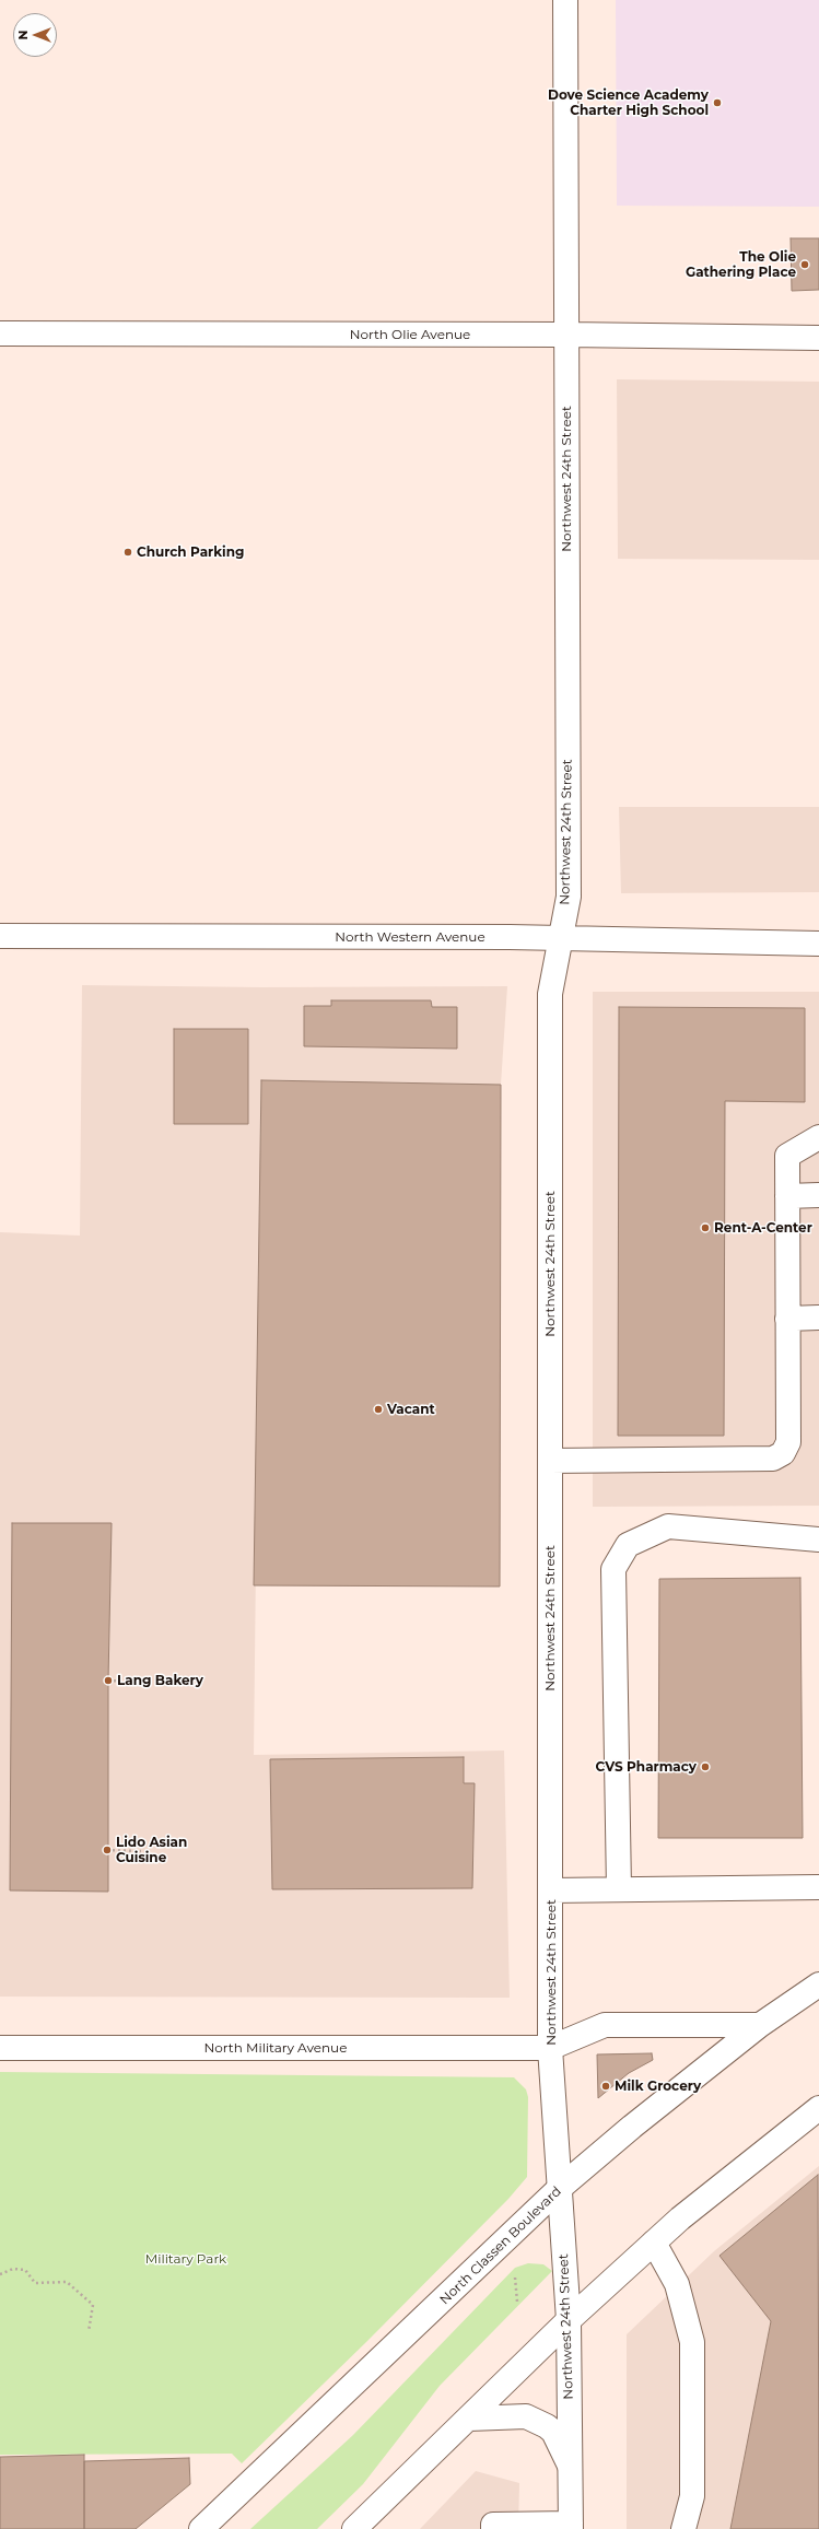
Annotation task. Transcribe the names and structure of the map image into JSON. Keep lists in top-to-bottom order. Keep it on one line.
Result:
{"streets":{"street":["North Olie Avenue","Northwest 24th Street","North Western Avenue","North Military Avenue","North Classen Boulevard"]},"crossings":[["North Olie Avenue","Northwest 24th Street"],["Northwest 24th Street","North Western Avenue"],["Northwest 24th Street","North Military Avenue"],["Northwest 24th Street","North Classen Boulevard"]],"parks":["Military Park"],"places":["Dove Science Academy Charter High School","The Olie Gathering Place","Church Parking","Rent-A-Center","Vacant","Lang Bakery","CVS Pharmacy","Lido Asian Cuisine","Milk Grocery"],"north":"left"}
